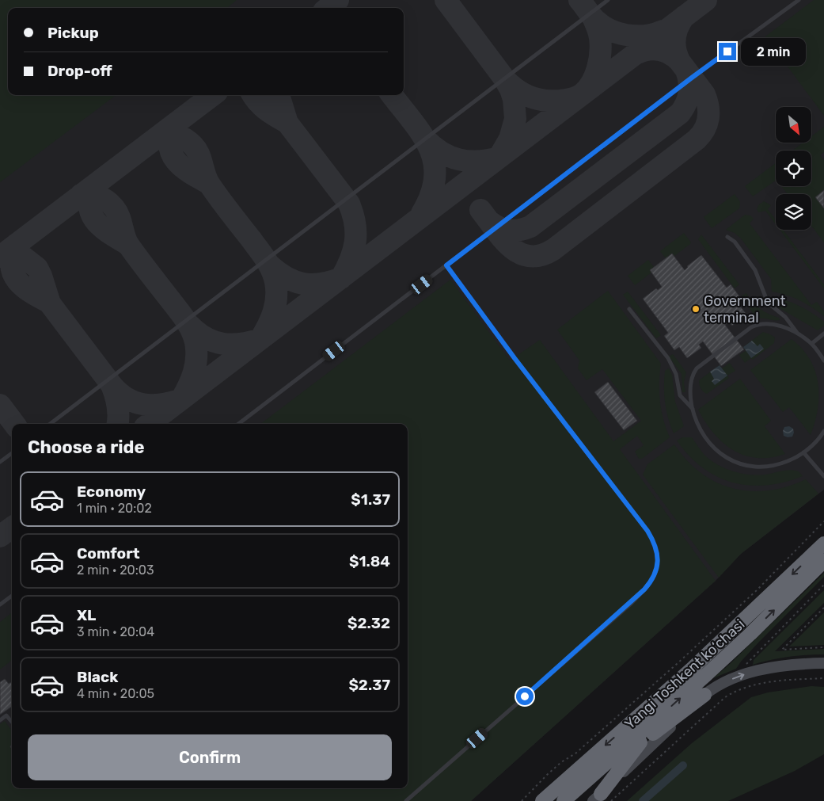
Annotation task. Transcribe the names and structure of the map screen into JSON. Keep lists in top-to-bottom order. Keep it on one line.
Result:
{"streets":{"highway":["Yangi Toshkent ko‘chasi"]},"places":["Government terminal"],"north":"bottom right","page":{"banner":["Pickup","Drop-off"],"bubble":"2 min","heading":"Choose a ride","list":[{"name":"Economy","note":"1 min · 20:02","value":"$1.37"},{"name":"Comfort","note":"2 min · 20:03","value":"$1.84"},{"name":"XL","note":"3 min · 20:04","value":"$2.32"},{"name":"Black","note":"4 min · 20:05","value":"$2.37"}],"buttons":"Confirm"}}
